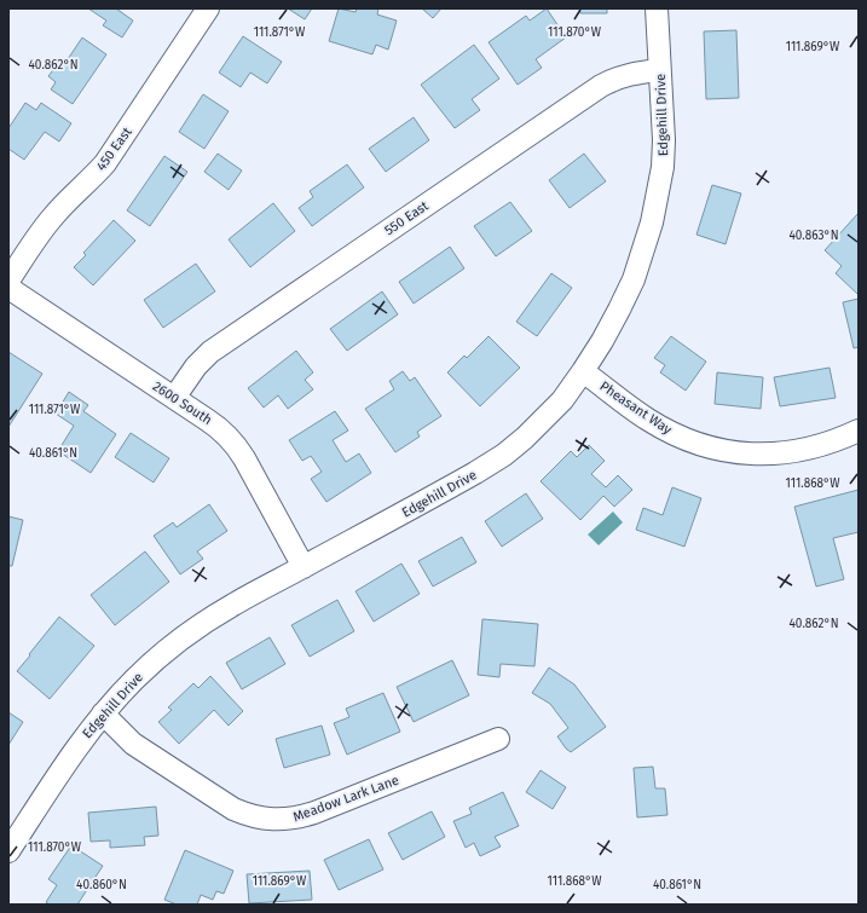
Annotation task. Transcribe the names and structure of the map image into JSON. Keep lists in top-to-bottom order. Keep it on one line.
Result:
{"streets":{"street":["Edgehill Drive","450 East","550 East","2600 South","Pheasant Way","Meadow Lark Lane"]},"crossings":[["Edgehill Drive","550 East"],["Edgehill Drive","2600 South"],["Edgehill Drive","Pheasant Way"],["Edgehill Drive","Meadow Lark Lane"],["550 East","2600 South"]],"coordinates":["111.870°W","111.871°W","111.869°W","40.862°N","40.863°N","40.861°N","111.868°W","40.860°N"]}
